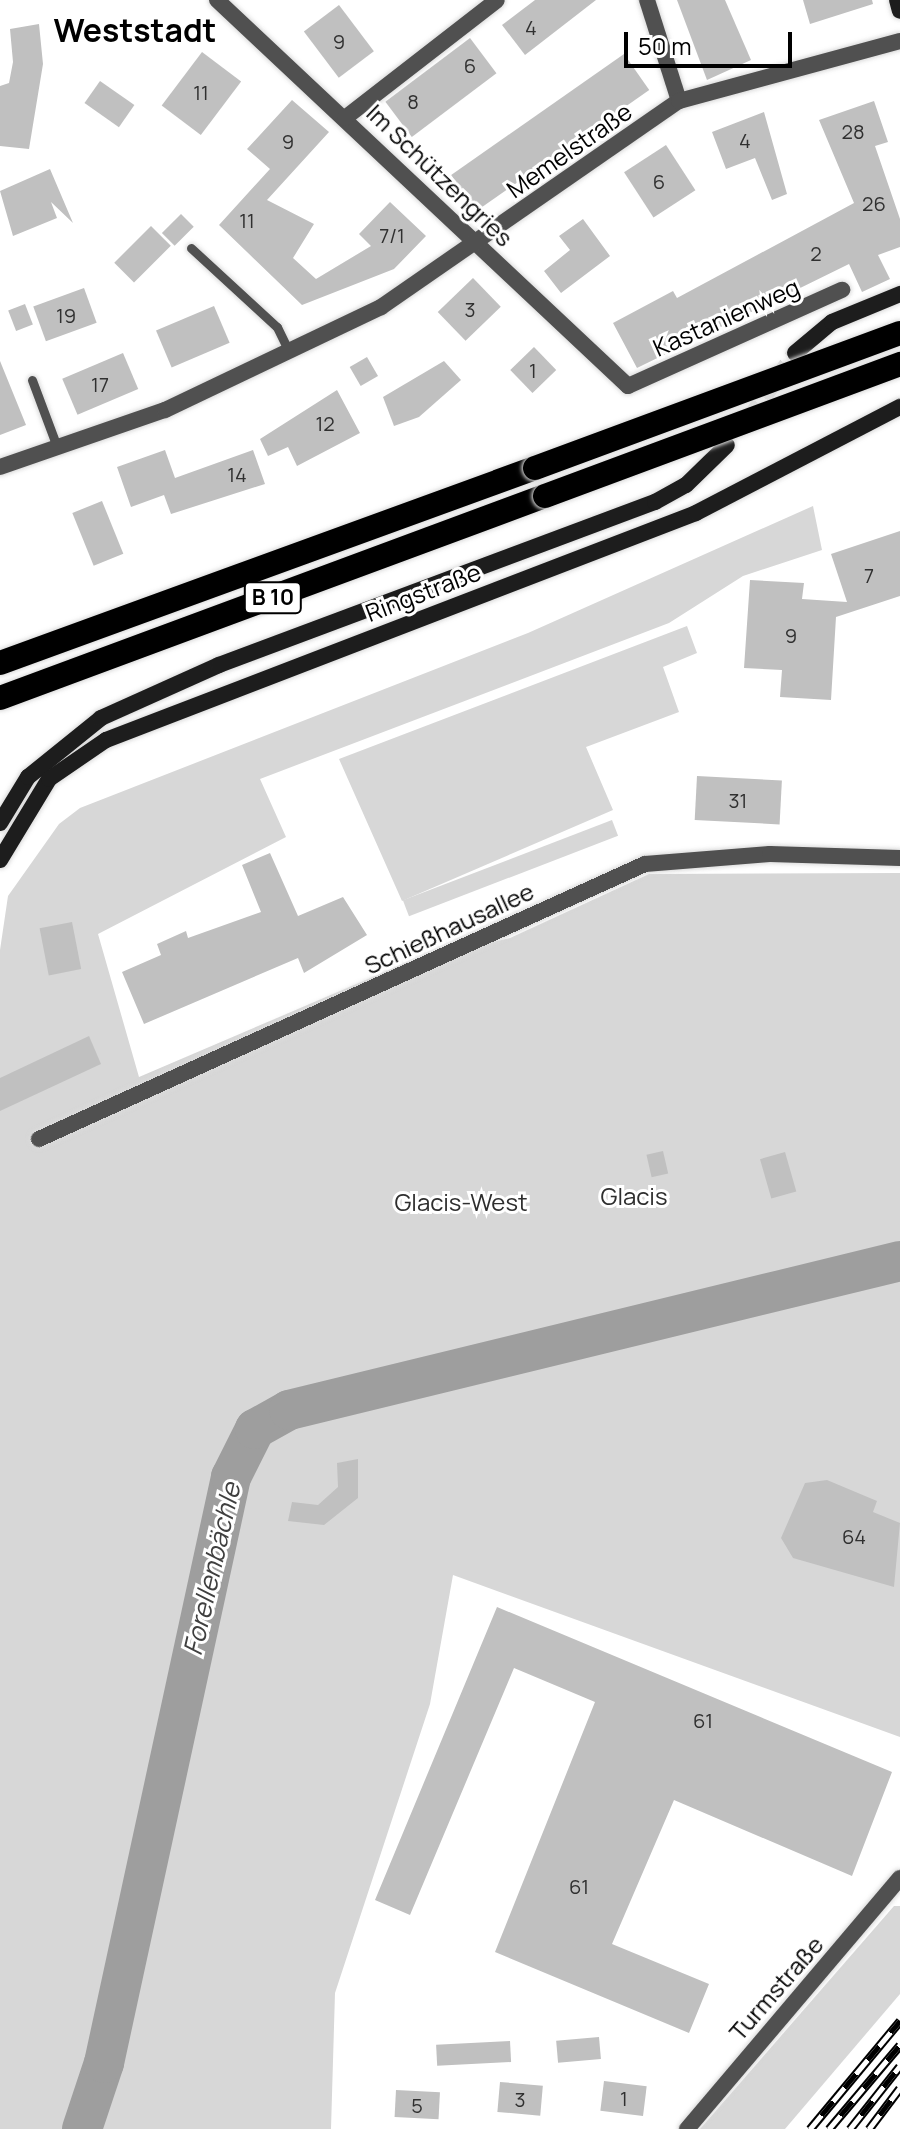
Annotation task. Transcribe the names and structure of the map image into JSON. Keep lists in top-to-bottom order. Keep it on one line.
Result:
{"streets":{"highway":["B 10"],"main road":["Ringstraße"],"street":["Memelstraße","Im Schützengries","Kastanienweg","Schießhausallee","Turmstraße"]},"crossings":[["Memelstraße","Im Schützengries"],["Im Schützengries","Kastanienweg"]],"districts":["Weststadt"],"water":["Forellenbächle"],"parks":["Glacis","Glacis-West"],"house_numbers":["4","9","6","11","8","28","4","9","6","26","11","7/1","2","3","19","1","17","12","14","7","9","31","64","61","61","1","3","5"],"scale_bar":"50 m"}
